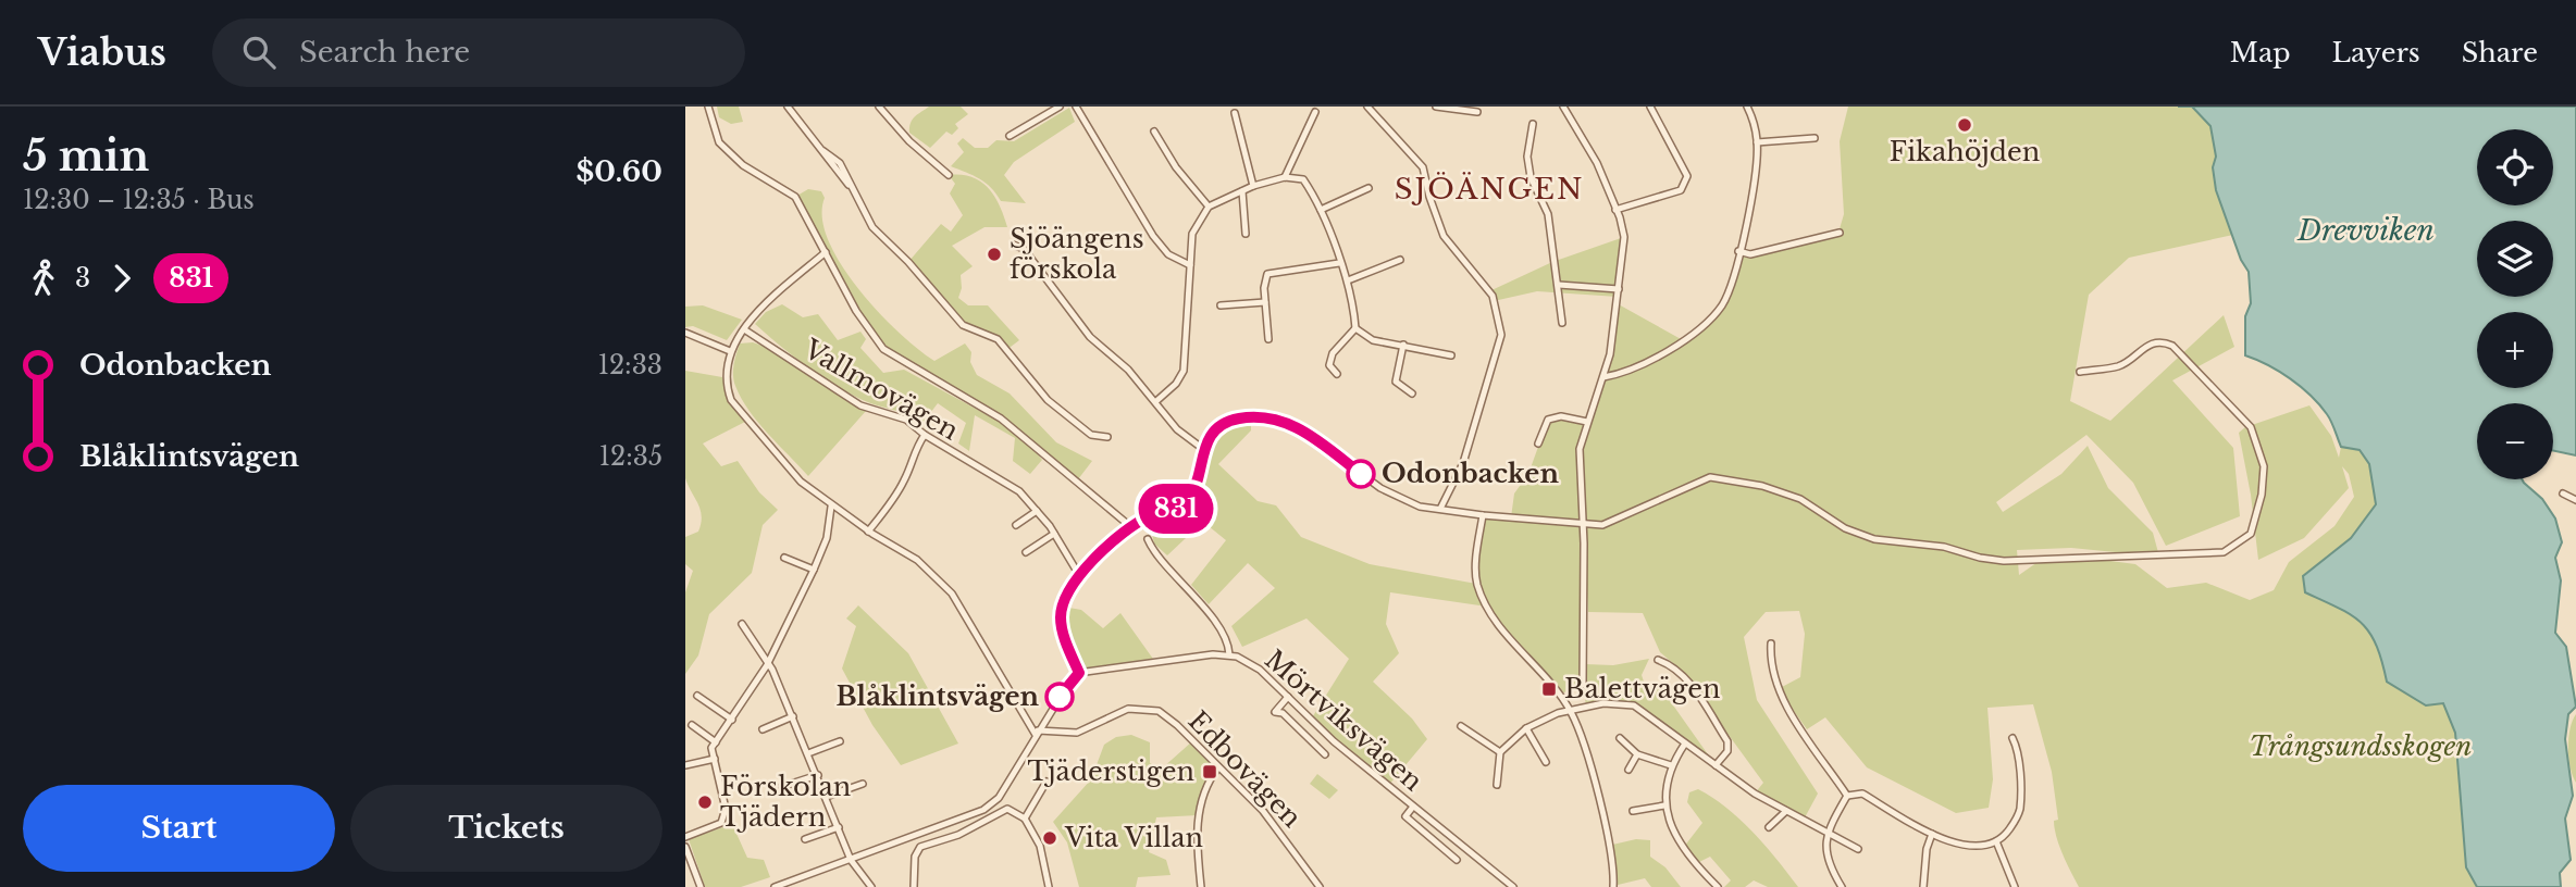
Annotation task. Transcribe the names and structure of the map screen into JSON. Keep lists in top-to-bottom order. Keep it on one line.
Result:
{"streets":{"street":["Vallmovägen","Mörtviksvägen","Edbovägen"]},"districts":["SJÖÄNGEN"],"water":["Drevviken"],"parks":["Trångsundsskogen"],"places":{"other":["Fikahöjden","Sjöängens förskola","Odonbacken","Blåklintsvägen","Förskolan Tjädern","Vita Villan"],"transit":["Balettvägen","Tjäderstigen"]},"lines":["bus line 831"],"page":{"header":"Viabus","search":"Search here","nav":["Map","Layers","Share"],"heading":["5 min","12:30 – 12:35 · Bus","$0.60"],"on_map":"831","map_buttons":["+","−"],"legs":["3","831"],"list":[{"name":"Odonbacken","value":"12:33"},{"name":"Blåklintsvägen","value":"12:35"}],"buttons":["Start","Tickets"]}}
